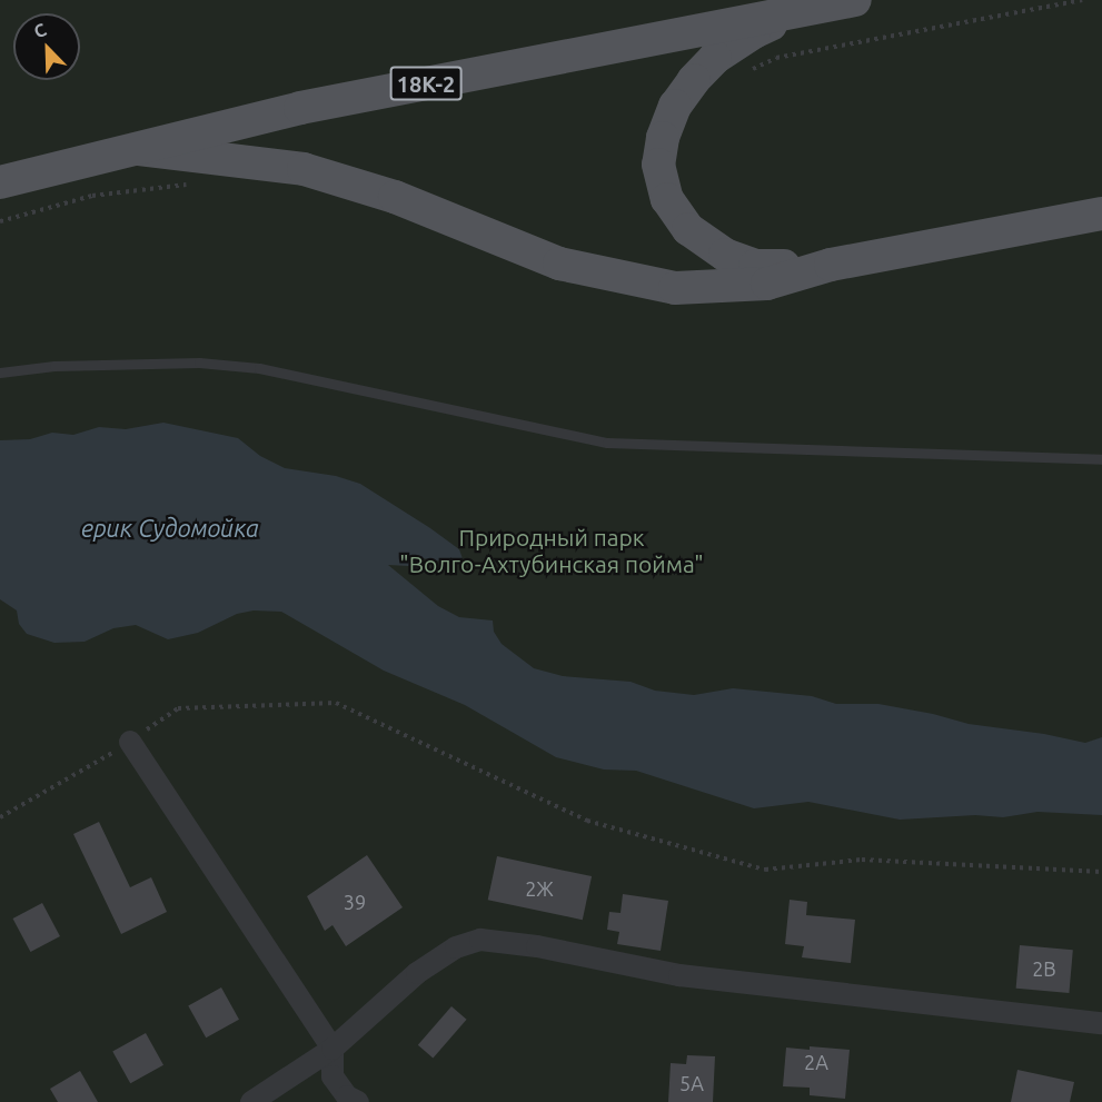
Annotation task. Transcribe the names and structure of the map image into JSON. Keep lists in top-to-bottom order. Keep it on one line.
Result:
{"streets":{"main road":["18К-2"]},"water":["ерик Судомойка"],"parks":["Природный парк \"Волго-Ахтубинская пойма\""],"house_numbers":["2Ж","39","2В","2А","5А"],"north":"top left"}
